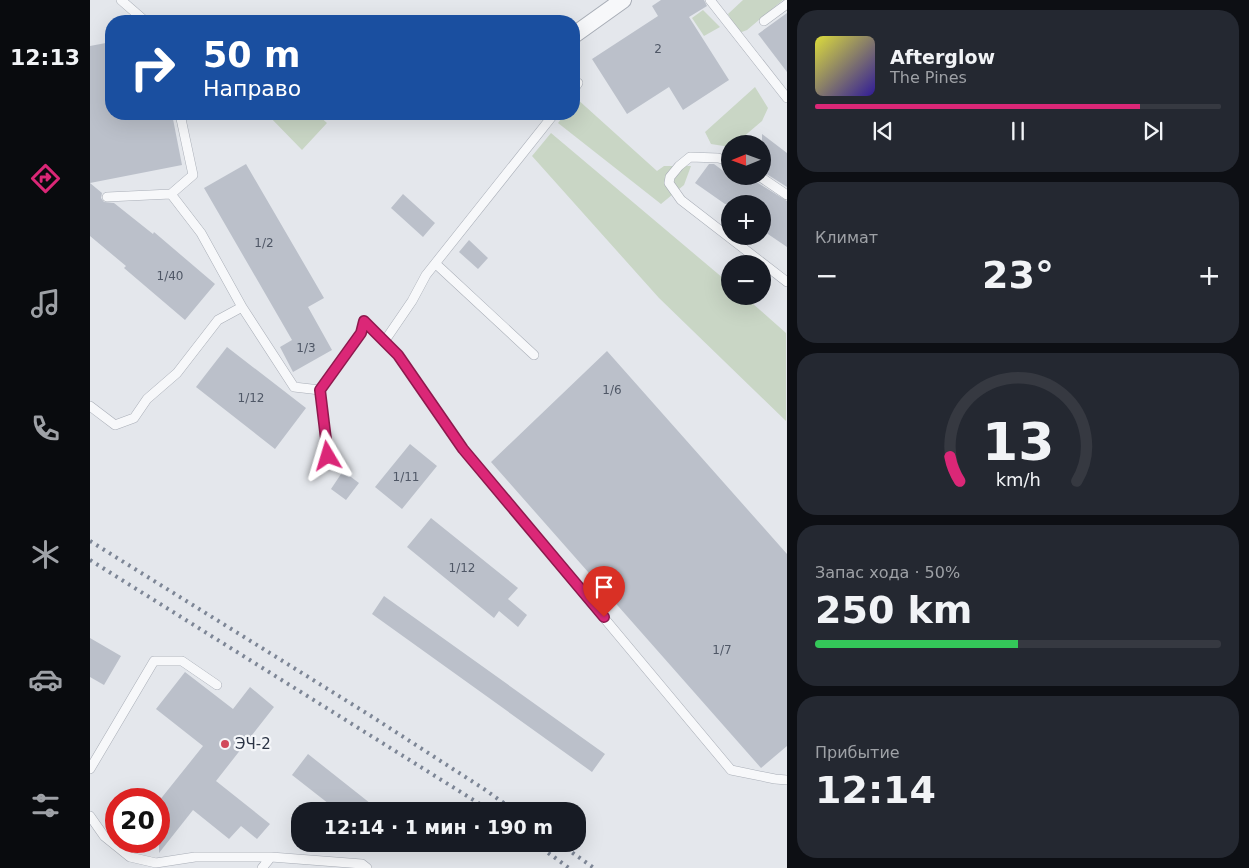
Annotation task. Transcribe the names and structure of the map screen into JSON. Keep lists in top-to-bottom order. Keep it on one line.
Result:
{"places":["ЭЧ-2"],"house_numbers":["2","1/2","1/40","1/3","1/6","1/12","1/11","1/12","1/7"],"north":"left","page":{"tabs":"12:13","turn":["50 m","Направо"],"song":["Afterglow","The Pines"],"map_buttons":["+","−"],"tile":["Климат",["Запас хода · 50%","250 km"],["Прибытие","12:14"]],"heat":["−","23°","+"],"limit":"20","trip":"12:14 · 1 мин · 190 m","gauge":["13","km/h"]}}
